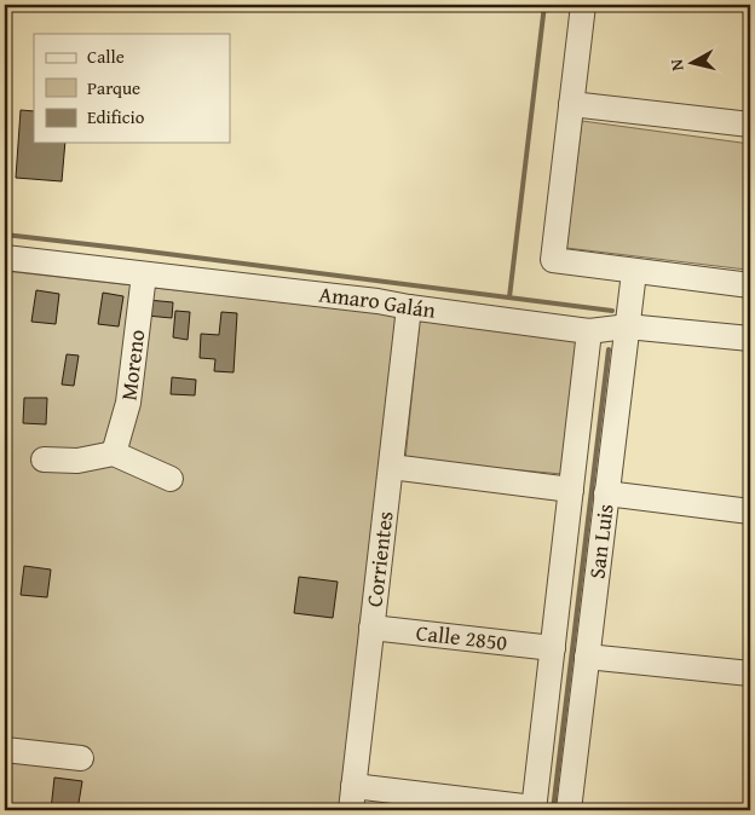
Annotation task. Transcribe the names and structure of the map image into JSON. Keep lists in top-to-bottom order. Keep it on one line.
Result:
{"streets":{"street":["Amaro Galán","Moreno","San Luis","Corrientes","Calle 2850"]},"crossings":[["Amaro Galán","Moreno"],["Amaro Galán","San Luis"],["Amaro Galán","Corrientes"],["San Luis","Calle 2850"],["Corrientes","Calle 2850"]],"legend":["Calle","Parque","Edificio"],"north":"left"}
